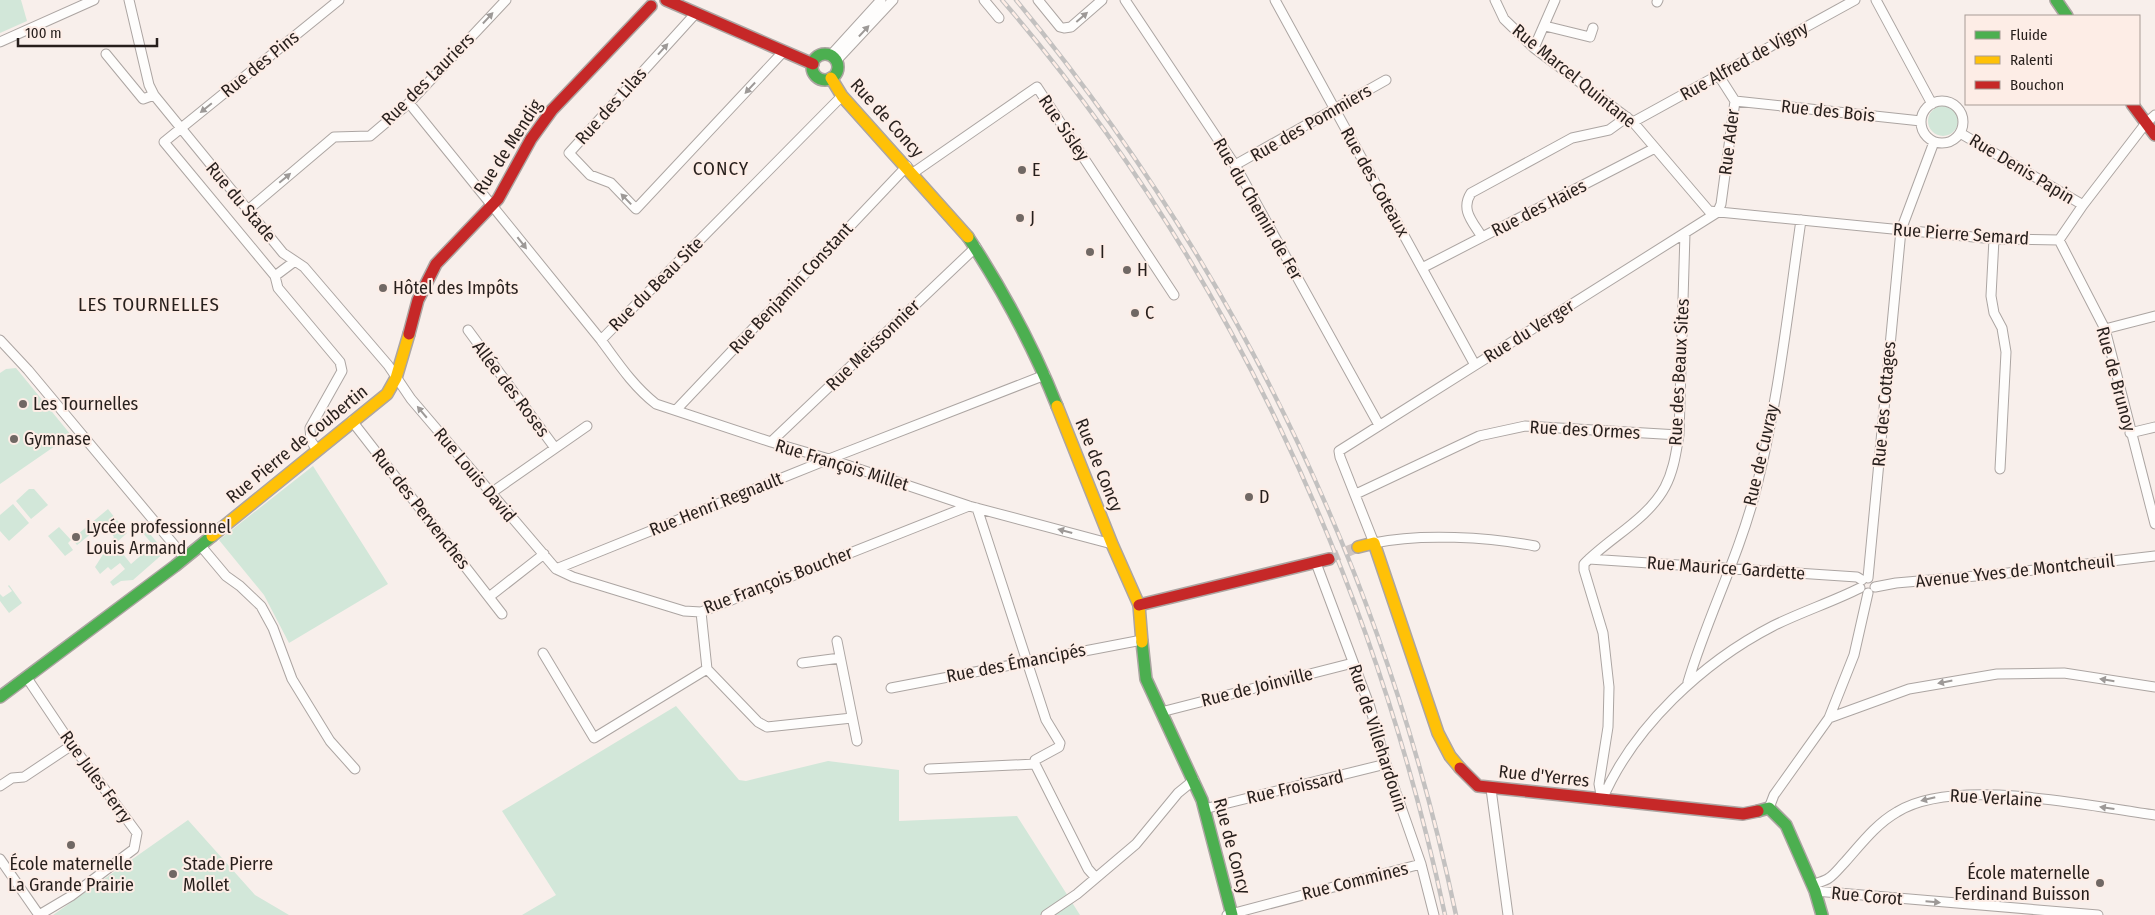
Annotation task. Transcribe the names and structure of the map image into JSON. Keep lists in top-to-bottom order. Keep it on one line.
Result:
{"streets":{"street":["Rue Alfred de Vigny","Rue des Pins","Rue Marcel Quintane","Rue des Lauriers","Rue des Lilas","Rue des Bois","Rue de Concy","Rue des Pommiers","Rue Sisley","Rue Ader","Rue de Mendig","Rue Denis Papin","Rue des Coteaux","Rue du Stade","Rue des Haies","Rue du Chemin de Fer","Rue Pierre Semard","Rue du Beau Site","Rue Benjamin Constant","Rue du Verger","Rue Meissonnier","Rue des Beaux Sites","Rue de Brunoy","Allée des Roses","Rue des Cottages","Rue des Ormes","Rue Pierre de Coubertin","Rue de Cuvray","Rue François Millet","Rue Louis David","Rue Henri Regnault","Rue des Pervenches","Rue Maurice Gardette","Avenue Yves de Montcheuil","Rue François Boucher","Rue des Émancipés","Rue de Joinville","Rue de Villehardouin","Rue d'Yerres","Rue Jules Ferry","Rue Froissard","Rue Verlaine","Rue Commines","Rue Corot"]},"crossings":[["Rue Alfred de Vigny","Rue Marcel Quintane"],["Rue Alfred de Vigny","Rue Ader"],["Rue Alfred de Vigny","Rue des Haies"],["Rue des Pins","Rue du Stade"],["Rue Marcel Quintane","Rue Ader"],["Rue Marcel Quintane","Rue des Haies"],["Rue Marcel Quintane","Rue Pierre Semard"],["Rue Marcel Quintane","Rue du Verger"],["Rue des Lauriers","Rue du Stade"],["Rue des Lauriers","Rue du Beau Site"],["Rue des Lilas","Rue de Concy"],["Rue des Bois","Rue Ader"],["Rue des Bois","Rue Denis Papin"],["Rue des Bois","Rue des Cottages"],["Rue de Concy","Rue Sisley"],["Rue de Concy","Rue de Mendig"],["Rue de Concy","Rue du Beau Site"],["Rue de Concy","Rue Benjamin Constant"],["Rue de Concy","Rue Meissonnier"],["Rue de Concy","Rue François Millet"],["Rue de Concy","Rue Henri Regnault"],["Rue de Concy","Rue des Émancipés"],["Rue de Concy","Rue de Joinville"],["Rue de Concy","Rue Froissard"],["Rue de Concy","Rue Commines"],["Rue des Pommiers","Rue des Coteaux"],["Rue des Pommiers","Rue du Chemin de Fer"],["Rue Sisley","Rue Benjamin Constant"],["Rue Ader","Rue Pierre Semard"],["Rue Ader","Rue du Verger"],["Rue de Mendig","Rue du Stade"],["Rue de Mendig","Rue du Beau Site"],["Rue de Mendig","Rue Pierre de Coubertin"],["Rue de Mendig","Rue Louis David"],["Rue Denis Papin","Rue des Cottages"],["Rue des Coteaux","Rue des Haies"],["Rue des Coteaux","Rue du Verger"],["Rue du Stade","Rue Pierre de Coubertin"],["Rue du Stade","Rue Louis David"],["Rue du Chemin de Fer","Rue du Verger"],["Rue Pierre Semard","Rue du Verger"],["Rue Pierre Semard","Rue de Brunoy"],["Rue Pierre Semard","Rue des Cottages"],["Rue Pierre Semard","Rue de Cuvray"],["Rue du Beau Site","Rue François Millet"],["Rue Benjamin Constant","Rue François Millet"],["Rue du Verger","Rue des Beaux Sites"],["Rue du Verger","Rue des Ormes"],["Rue Meissonnier","Rue François Millet"],["Rue des Beaux Sites","Rue des Ormes"],["Rue des Beaux Sites","Rue Maurice Gardette"],["Rue des Cottages","Rue Maurice Gardette"],["Rue des Cottages","Avenue Yves de Montcheuil"],["Rue des Cottages","Rue d'Yerres"],["Rue Pierre de Coubertin","Rue Louis David"],["Rue Pierre de Coubertin","Rue des Pervenches"],["Rue Pierre de Coubertin","Rue Jules Ferry"],["Rue de Cuvray","Rue Maurice Gardette"],["Rue François Millet","Rue Henri Regnault"],["Rue François Millet","Rue François Boucher"],["Rue Louis David","Rue Henri Regnault"],["Rue Louis David","Rue François Boucher"],["Rue Henri Regnault","Rue François Boucher"],["Rue Maurice Gardette","Avenue Yves de Montcheuil"],["Rue de Joinville","Rue de Villehardouin"],["Rue de Villehardouin","Rue Froissard"],["Rue de Villehardouin","Rue Commines"],["Rue Verlaine","Rue Corot"]],"one_way":["Rue des Pins","Rue des Lauriers","Rue Louis David","Rue Verlaine","Rue Corot"],"districts":["CONCY","LES TOURNELLES"],"places":["E","J","I","H","Hôtel des Impôts","C","Les Tournelles","Gymnase","D","Lycée professionnel Louis Armand","École maternelle La Grande Prairie","Stade Pierre Mollet","École maternelle Ferdinand Buisson"],"legend":["Fluide","Ralenti","Bouchon"],"scale_bar":"100 m"}
